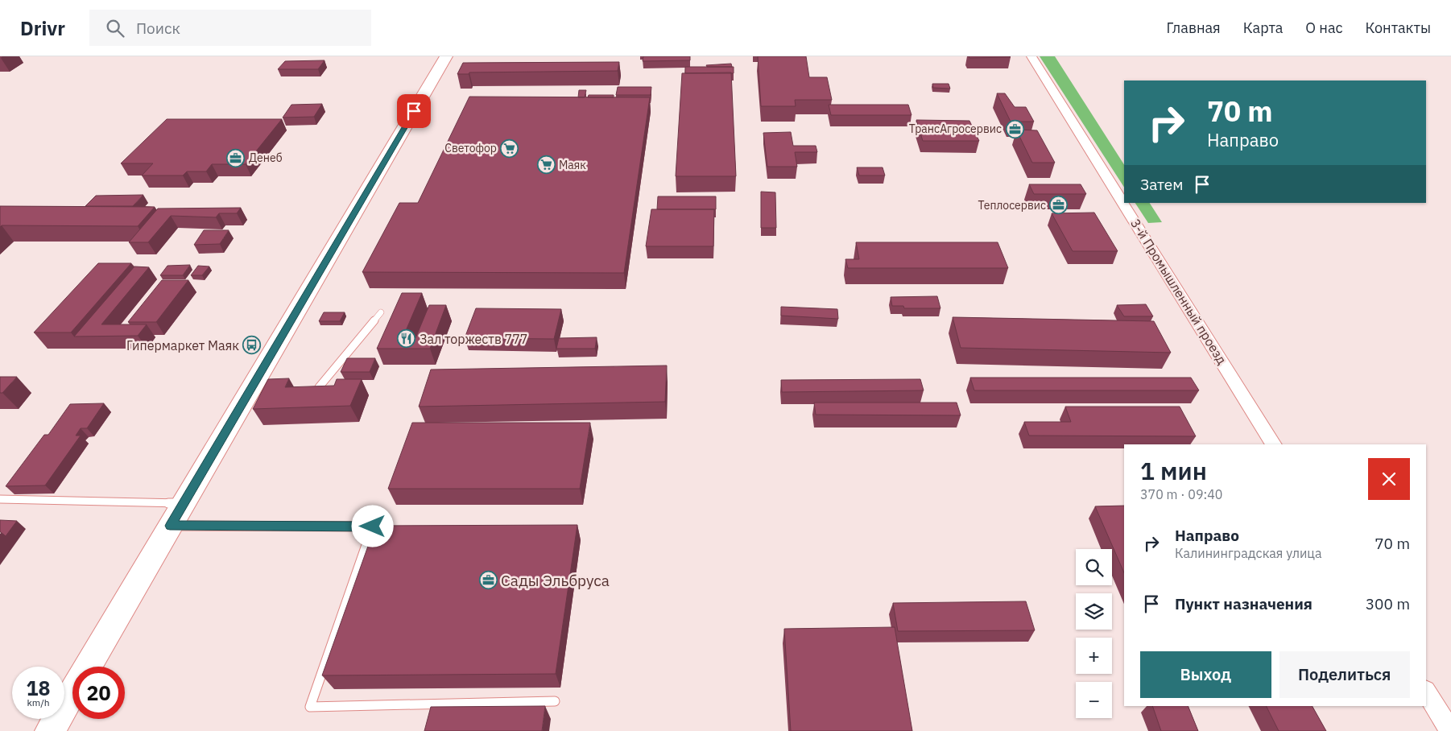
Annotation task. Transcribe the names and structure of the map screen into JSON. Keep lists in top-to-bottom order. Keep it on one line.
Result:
{"streets":{"street":["3-й Промышленный проезд"]},"places":{"office":["ТрансАгросервис","Денеб","Теплосервис","Сады Эльбруса"],"supermarket":["Светофор","Маяк"],"restaurant":["Зал торжеств 777"],"bus stop":["Гипермаркет Маяк"]},"page":{"header":"Drivr","search":"Поиск","nav":["Главная","Карта","О нас","Контакты"],"turn":["70 m","Направо"],"then":"Затем","heading":["1 мин","370 m · 09:40"],"list":[{"name":"Направо","note":"Калининградская улица","value":"70 m"},{"name":"Пункт назначения","value":"300 m"}],"map_buttons":["+","−"],"buttons":["Выход","Поделиться"],"speed":"18 km/h","limit":"20"}}
